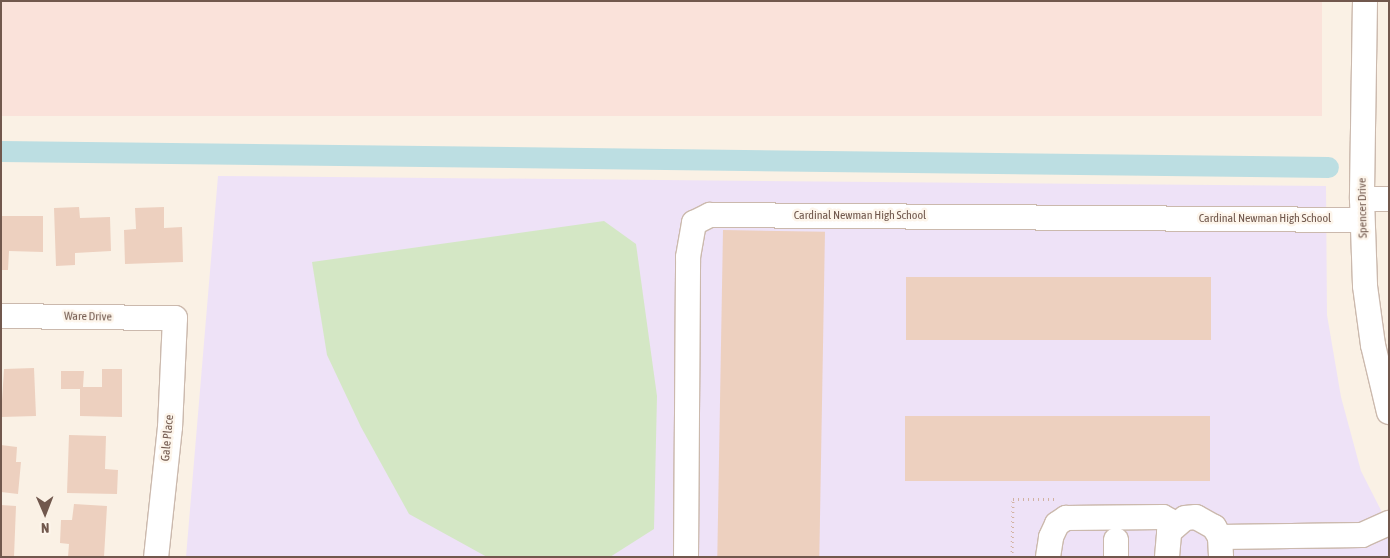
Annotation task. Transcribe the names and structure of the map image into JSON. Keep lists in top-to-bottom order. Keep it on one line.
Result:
{"streets":{"street":["Spencer Drive","Cardinal Newman High School","Ware Drive","Gale Place"]},"crossings":[["Spencer Drive","Cardinal Newman High School"],["Ware Drive","Gale Place"]],"north":"bottom"}
